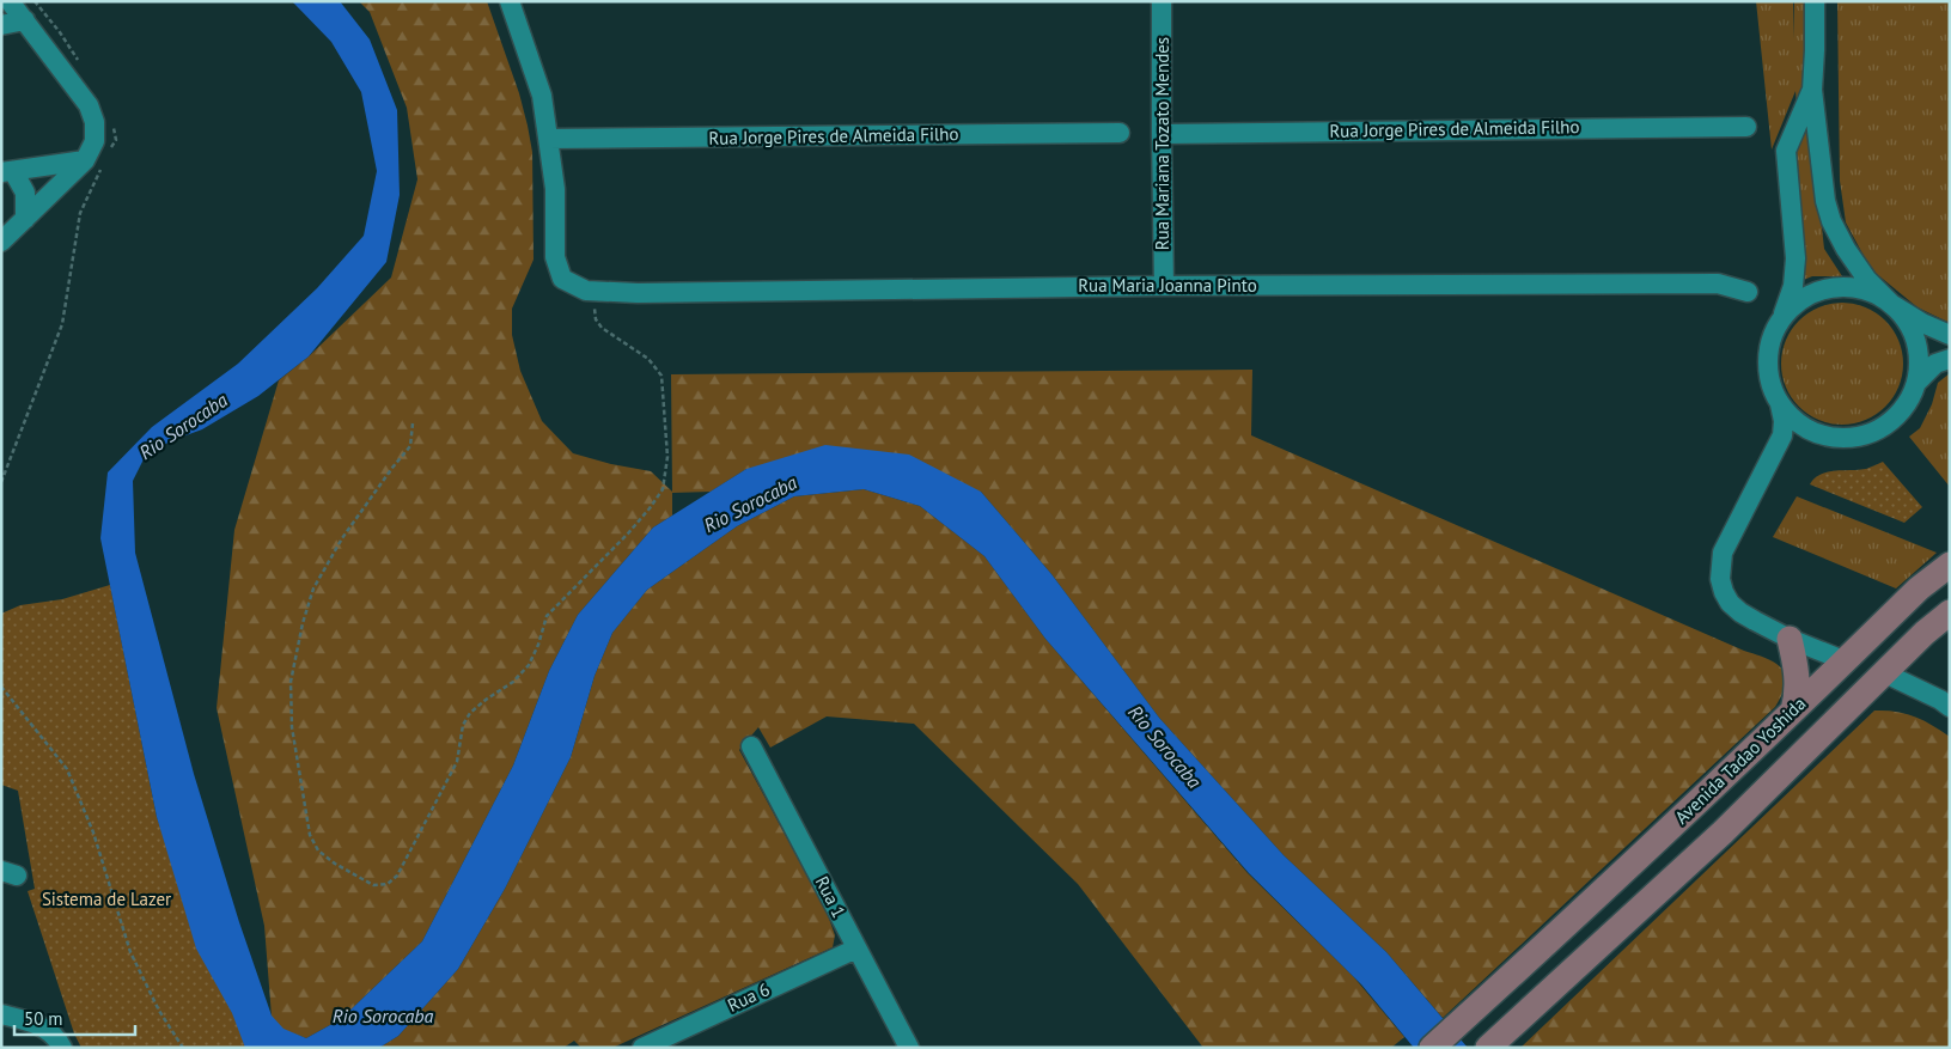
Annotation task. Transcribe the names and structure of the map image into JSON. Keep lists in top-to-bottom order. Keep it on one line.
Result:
{"streets":{"main road":["Avenida Tadao Yoshida"],"street":["Rua Jorge Pires de Almeida Filho","Rua Mariana Tozato Mendes","Rua Maria Joanna Pinto","Rua 1","Rua 6"]},"crossings":[["Rua Jorge Pires de Almeida Filho","Rua Mariana Tozato Mendes"],["Rua Mariana Tozato Mendes","Rua Maria Joanna Pinto"],["Rua 1","Rua 6"]],"water":["Rio Sorocaba"],"parks":["Sistema de Lazer"],"scale_bar":"50 m"}
